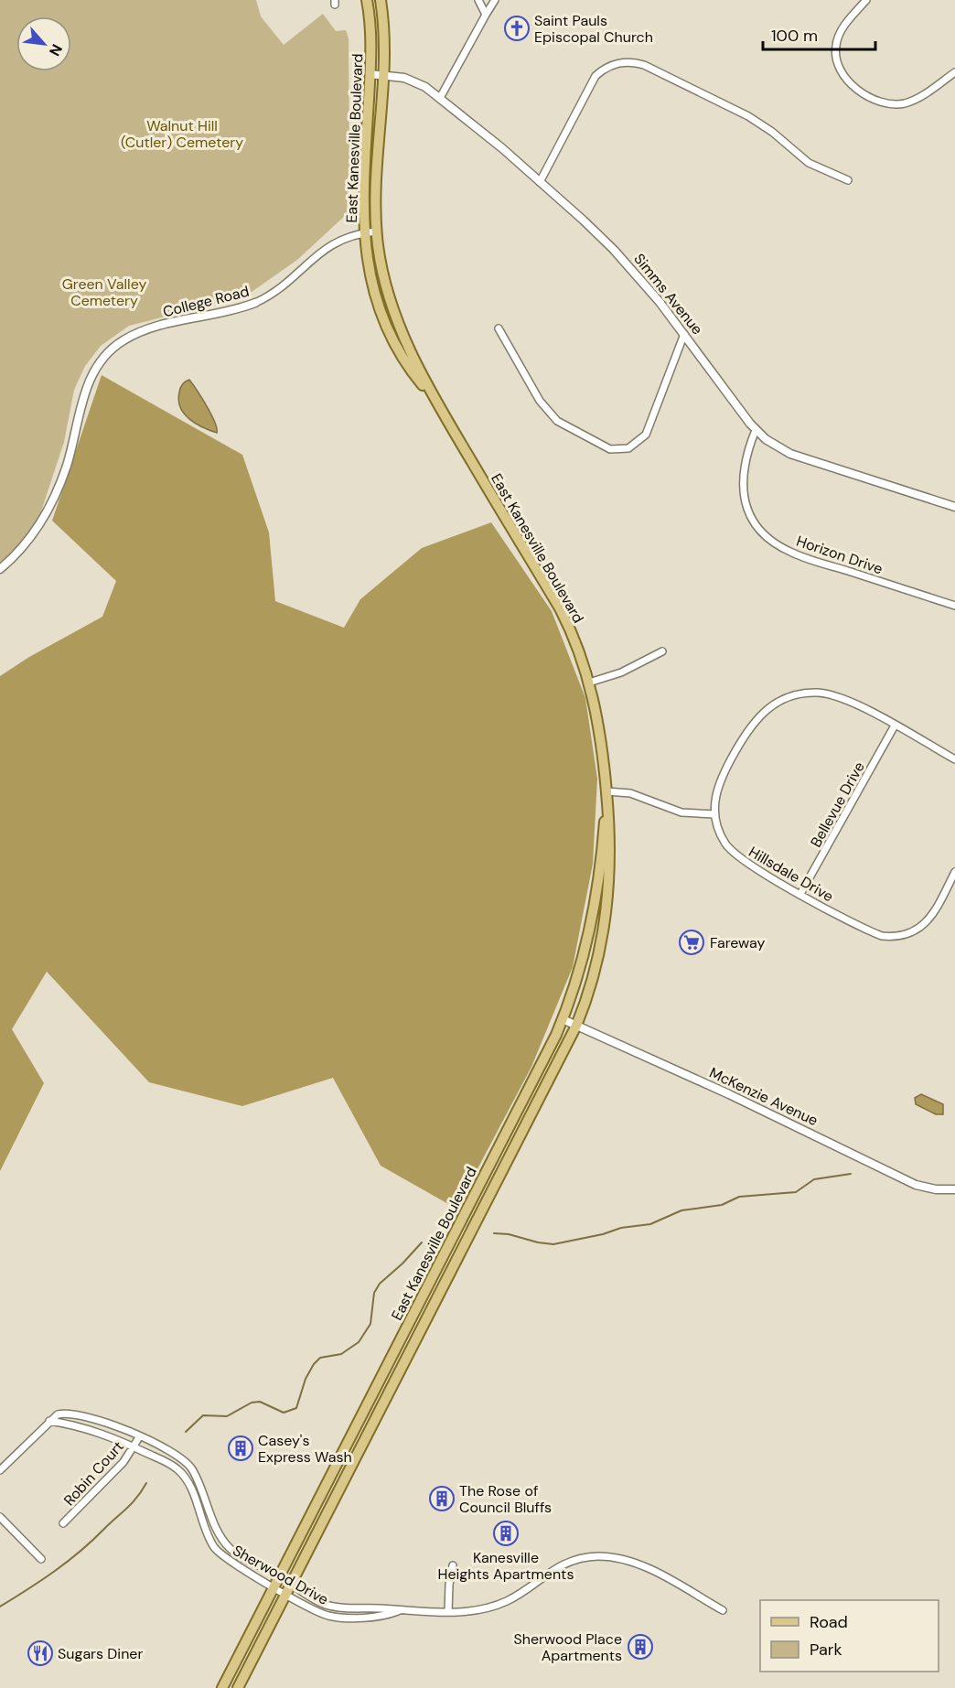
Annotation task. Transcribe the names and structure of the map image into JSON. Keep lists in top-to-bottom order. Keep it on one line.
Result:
{"streets":{"main road":["East Kanesville Boulevard"],"street":["Simms Avenue","College Road","Horizon Drive","Bellevue Drive","Hillsdale Drive","McKenzie Avenue","Robin Court","Sherwood Drive"]},"crossings":[["East Kanesville Boulevard","Simms Avenue"],["East Kanesville Boulevard","College Road"],["East Kanesville Boulevard","McKenzie Avenue"],["East Kanesville Boulevard","Sherwood Drive"],["Simms Avenue","Horizon Drive"],["Bellevue Drive","Hillsdale Drive"],["Robin Court","Sherwood Drive"]],"parks":["Walnut Hill (Cutler) Cemetery","Green Valley Cemetery"],"places":{"church":["Saint Pauls Episcopal Church"],"supermarket":["Fareway"],"building":["Casey's Express Wash","The Rose of Council Bluffs","Kanesville Heights Apartments","Sherwood Place Apartments"],"restaurant":["Sugars Diner"]},"legend":["Road","Park"],"scale_bar":"100 m","north":"bottom right"}
